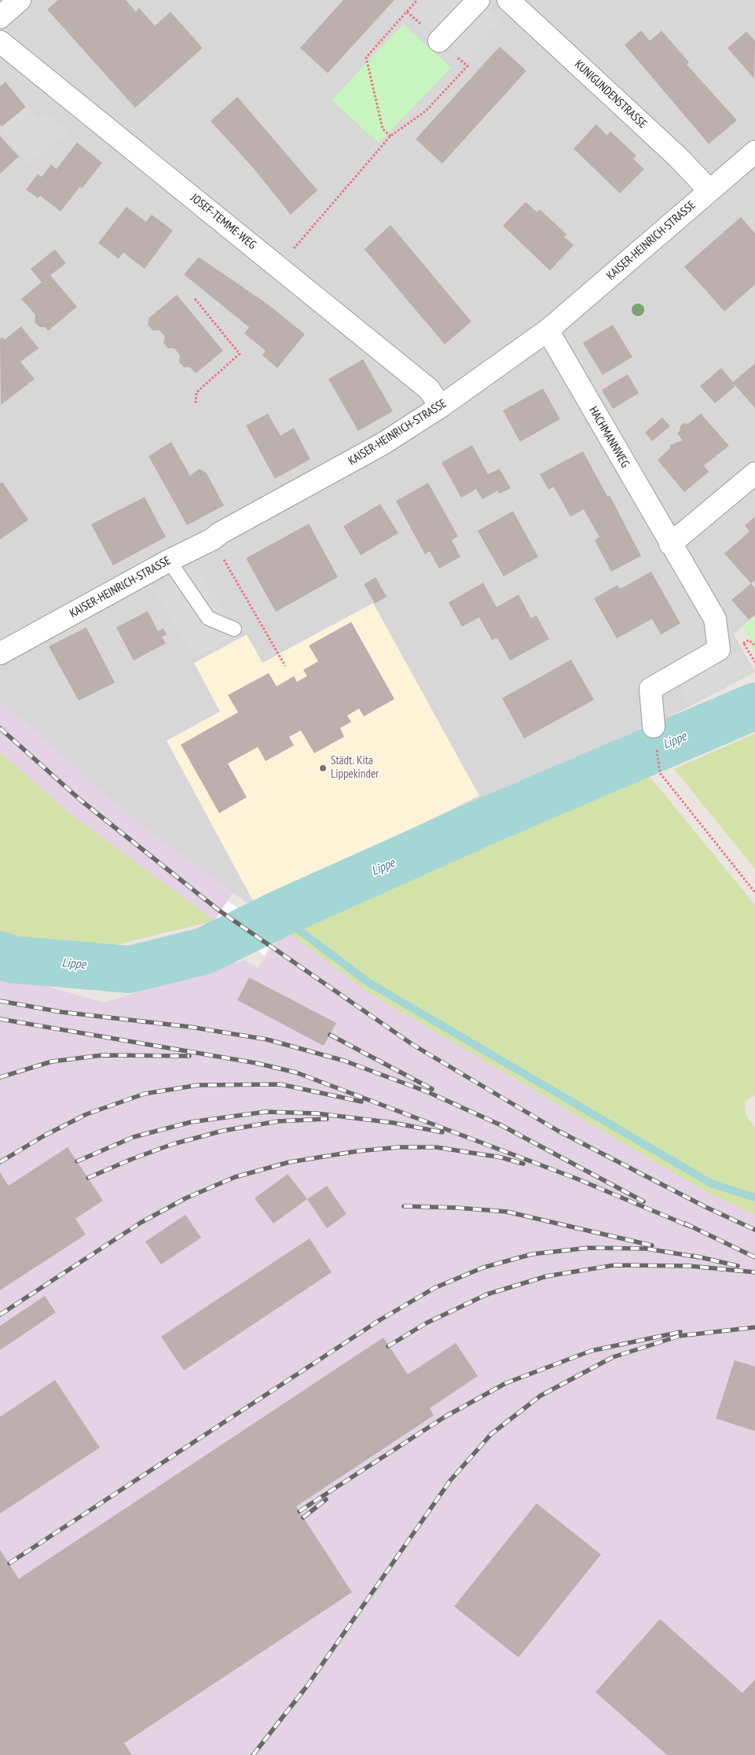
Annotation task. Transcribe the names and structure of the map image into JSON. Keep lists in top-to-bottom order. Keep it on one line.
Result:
{"streets":{"street":["KUNIGUNDENSTRASSE","JOSEF-TEMME-WEG","KAISER-HEINRICH-STRASSE","HACHMANNWEG"]},"crossings":[["KUNIGUNDENSTRASSE","KAISER-HEINRICH-STRASSE"],["JOSEF-TEMME-WEG","KAISER-HEINRICH-STRASSE"],["KAISER-HEINRICH-STRASSE","HACHMANNWEG"]],"water":["Lippe"],"places":["Städt. Kita Lippekinder"]}
